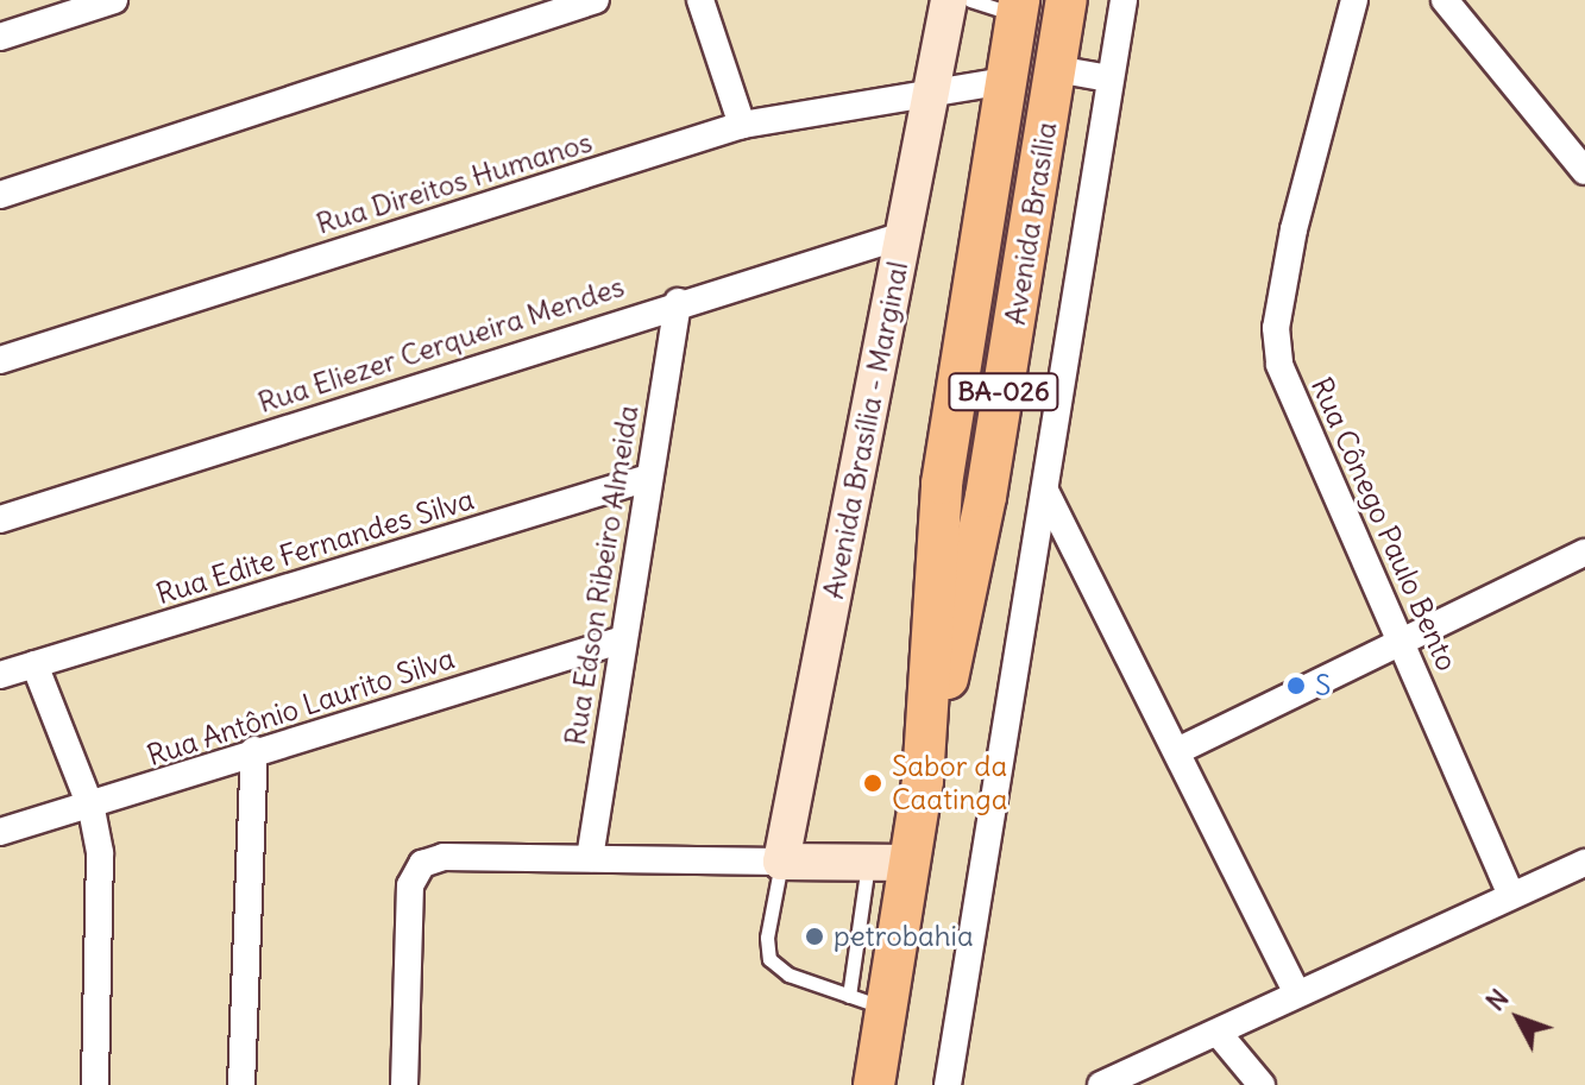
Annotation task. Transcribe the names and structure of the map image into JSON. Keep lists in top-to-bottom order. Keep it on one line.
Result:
{"streets":{"main road":["Avenida Brasília","BA-026"],"street":["Rua Direitos Humanos","Rua Eliezer Cerqueira Mendes","Avenida Brasília - Marginal","Rua Cônego Paulo Bento","Rua Edite Fernandes Silva","Rua Edson Ribeiro Almeida","Rua Antônio Laurito Silva"]},"crossings":[["Rua Direitos Humanos","Avenida Brasília"],["Rua Direitos Humanos","Avenida Brasília - Marginal"],["Rua Eliezer Cerqueira Mendes","Avenida Brasília - Marginal"],["Rua Eliezer Cerqueira Mendes","Rua Edson Ribeiro Almeida"],["Rua Edite Fernandes Silva","Rua Edson Ribeiro Almeida"],["Rua Edson Ribeiro Almeida","Rua Antônio Laurito Silva"]],"places":["S","Sabor da Caatinga","petrobahia"],"north":"top left"}
